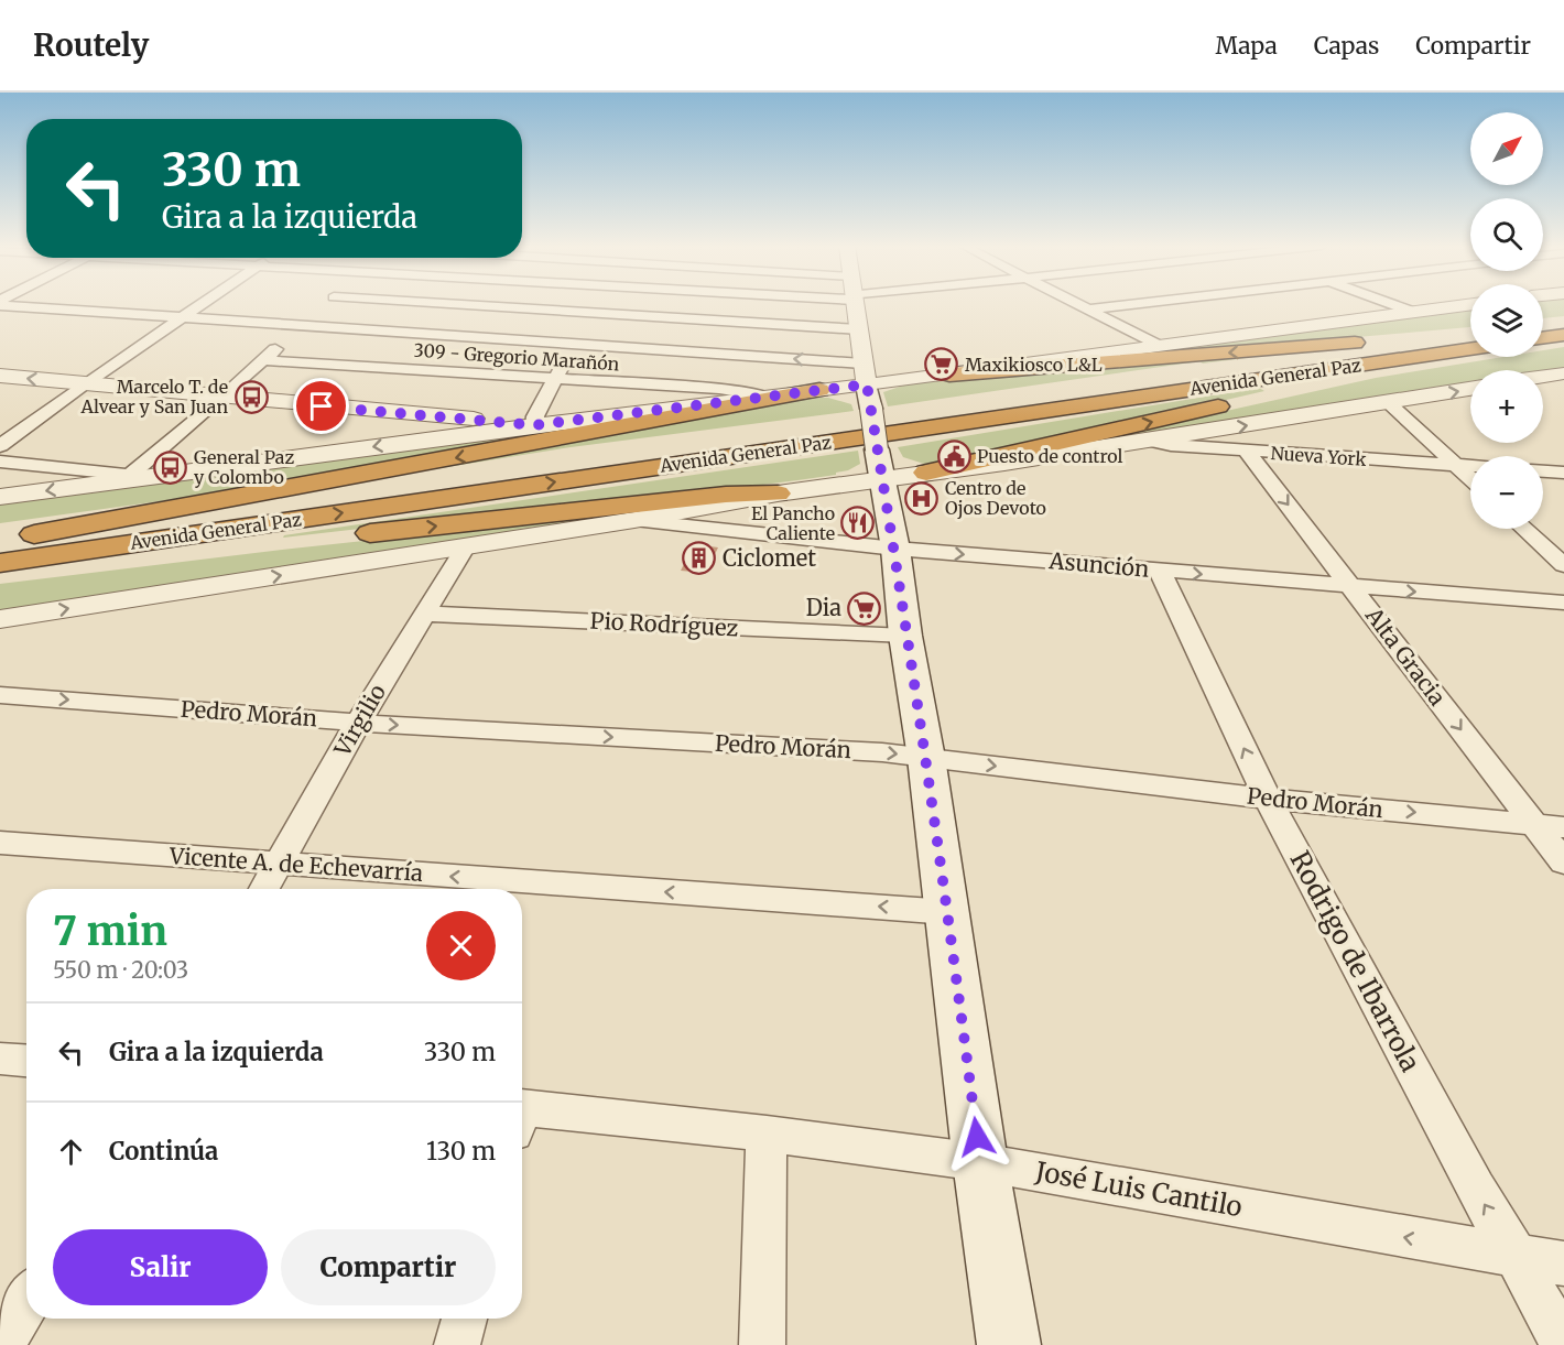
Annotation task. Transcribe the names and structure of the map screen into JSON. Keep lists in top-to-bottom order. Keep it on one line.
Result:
{"streets":{"highway":["Avenida General Paz"],"street":["309 - Gregorio Marañón","Nueva York","Asunción","Pio Rodríguez","Alta Gracia","Pedro Morán","Virgilio","Vicente A. de Echevarría","Rodrigo de Ibarrola","José Luis Cantilo"]},"crossings":[["Avenida General Paz","Nueva York"],["Avenida General Paz","Asunción"],["Avenida General Paz","Virgilio"],["Nueva York","Alta Gracia"],["Asunción","Alta Gracia"],["Asunción","Rodrigo de Ibarrola"],["Pio Rodríguez","Virgilio"],["Alta Gracia","Pedro Morán"],["Pedro Morán","Virgilio"],["Pedro Morán","Rodrigo de Ibarrola"],["Virgilio","Vicente A. de Echevarría"],["Rodrigo de Ibarrola","José Luis Cantilo"]],"one_way":["Pedro Morán","Vicente A. de Echevarría","Rodrigo de Ibarrola","José Luis Cantilo"],"places":{"supermarket":["Maxikiosco L&L","Dia"],"bus stop":["Marcelo T. de Alvear y San Juan","General Paz y Colombo"],"public building":["Puesto de control"],"hospital":["Centro de Ojos Devoto"],"restaurant":["El Pancho Caliente"],"building":["Ciclomet"]},"north":"top right","page":{"header":"Routely","nav":["Mapa","Capas","Compartir"],"map_buttons":["+","−"],"turn":["330 m","Gira a la izquierda"],"heading":["7 min","550 m · 20:03"],"list":[{"name":"Gira a la izquierda","value":"330 m"},{"name":"Continúa","value":"130 m"}],"buttons":["Salir","Compartir"]}}
